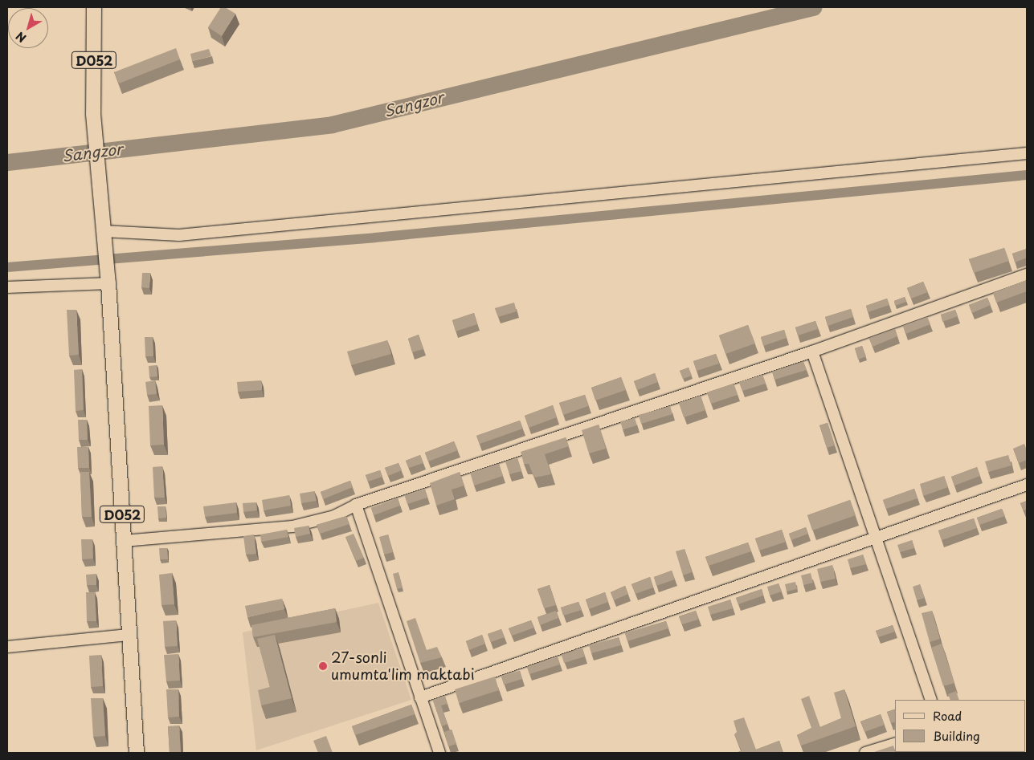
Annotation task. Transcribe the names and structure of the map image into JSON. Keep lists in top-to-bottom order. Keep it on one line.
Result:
{"streets":{"main road":["D052"]},"water":["Sangzor"],"places":["27-sonli umumta'lim maktabi"],"legend":["Road","Building"],"north":"bottom left"}
